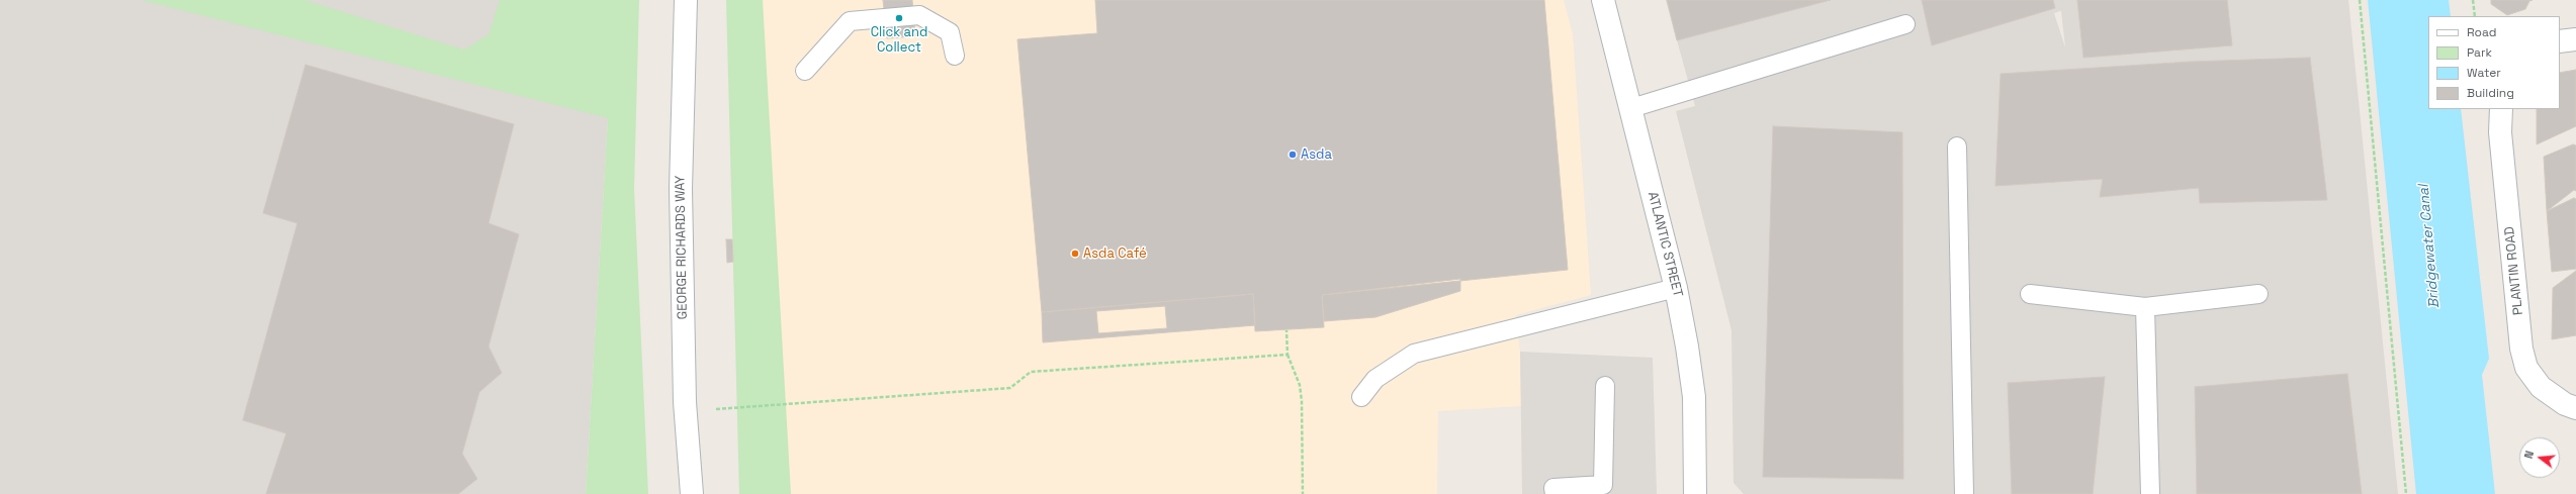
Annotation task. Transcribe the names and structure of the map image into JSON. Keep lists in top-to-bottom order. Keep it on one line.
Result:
{"streets":{"street":["ATLANTIC STREET","GEORGE RICHARDS WAY","PLANTIN ROAD"]},"water":["Bridgewater Canal"],"places":["Click and Collect","Asda","Asda Café"],"legend":["Road","Park","Water","Building"],"north":"left"}
